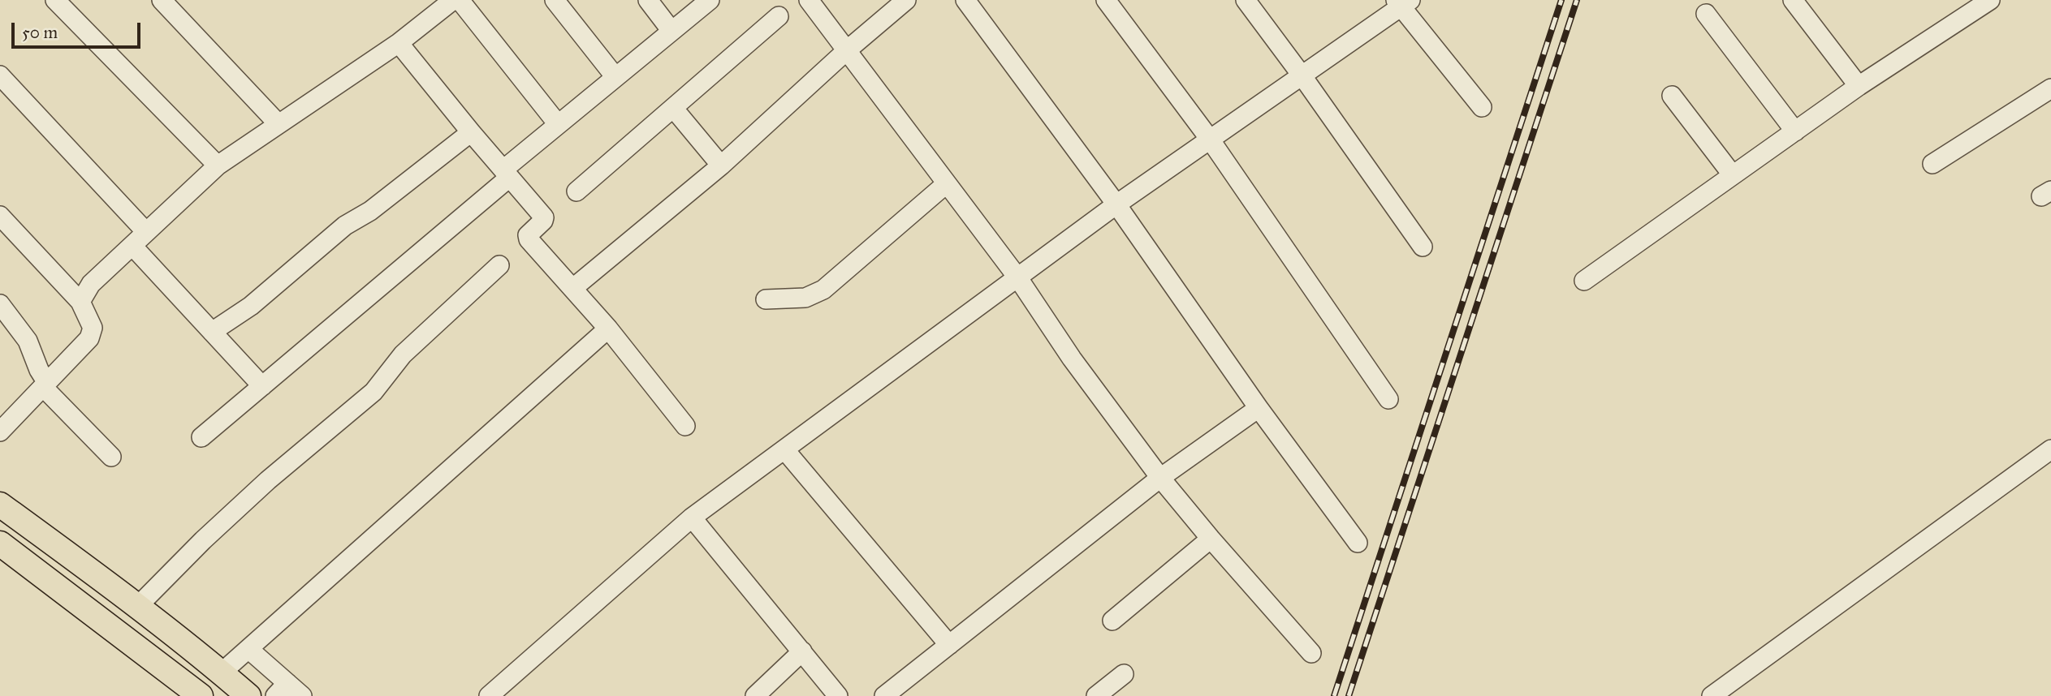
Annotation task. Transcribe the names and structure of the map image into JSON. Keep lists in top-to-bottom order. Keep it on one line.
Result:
{"scale_bar":"50 m"}
